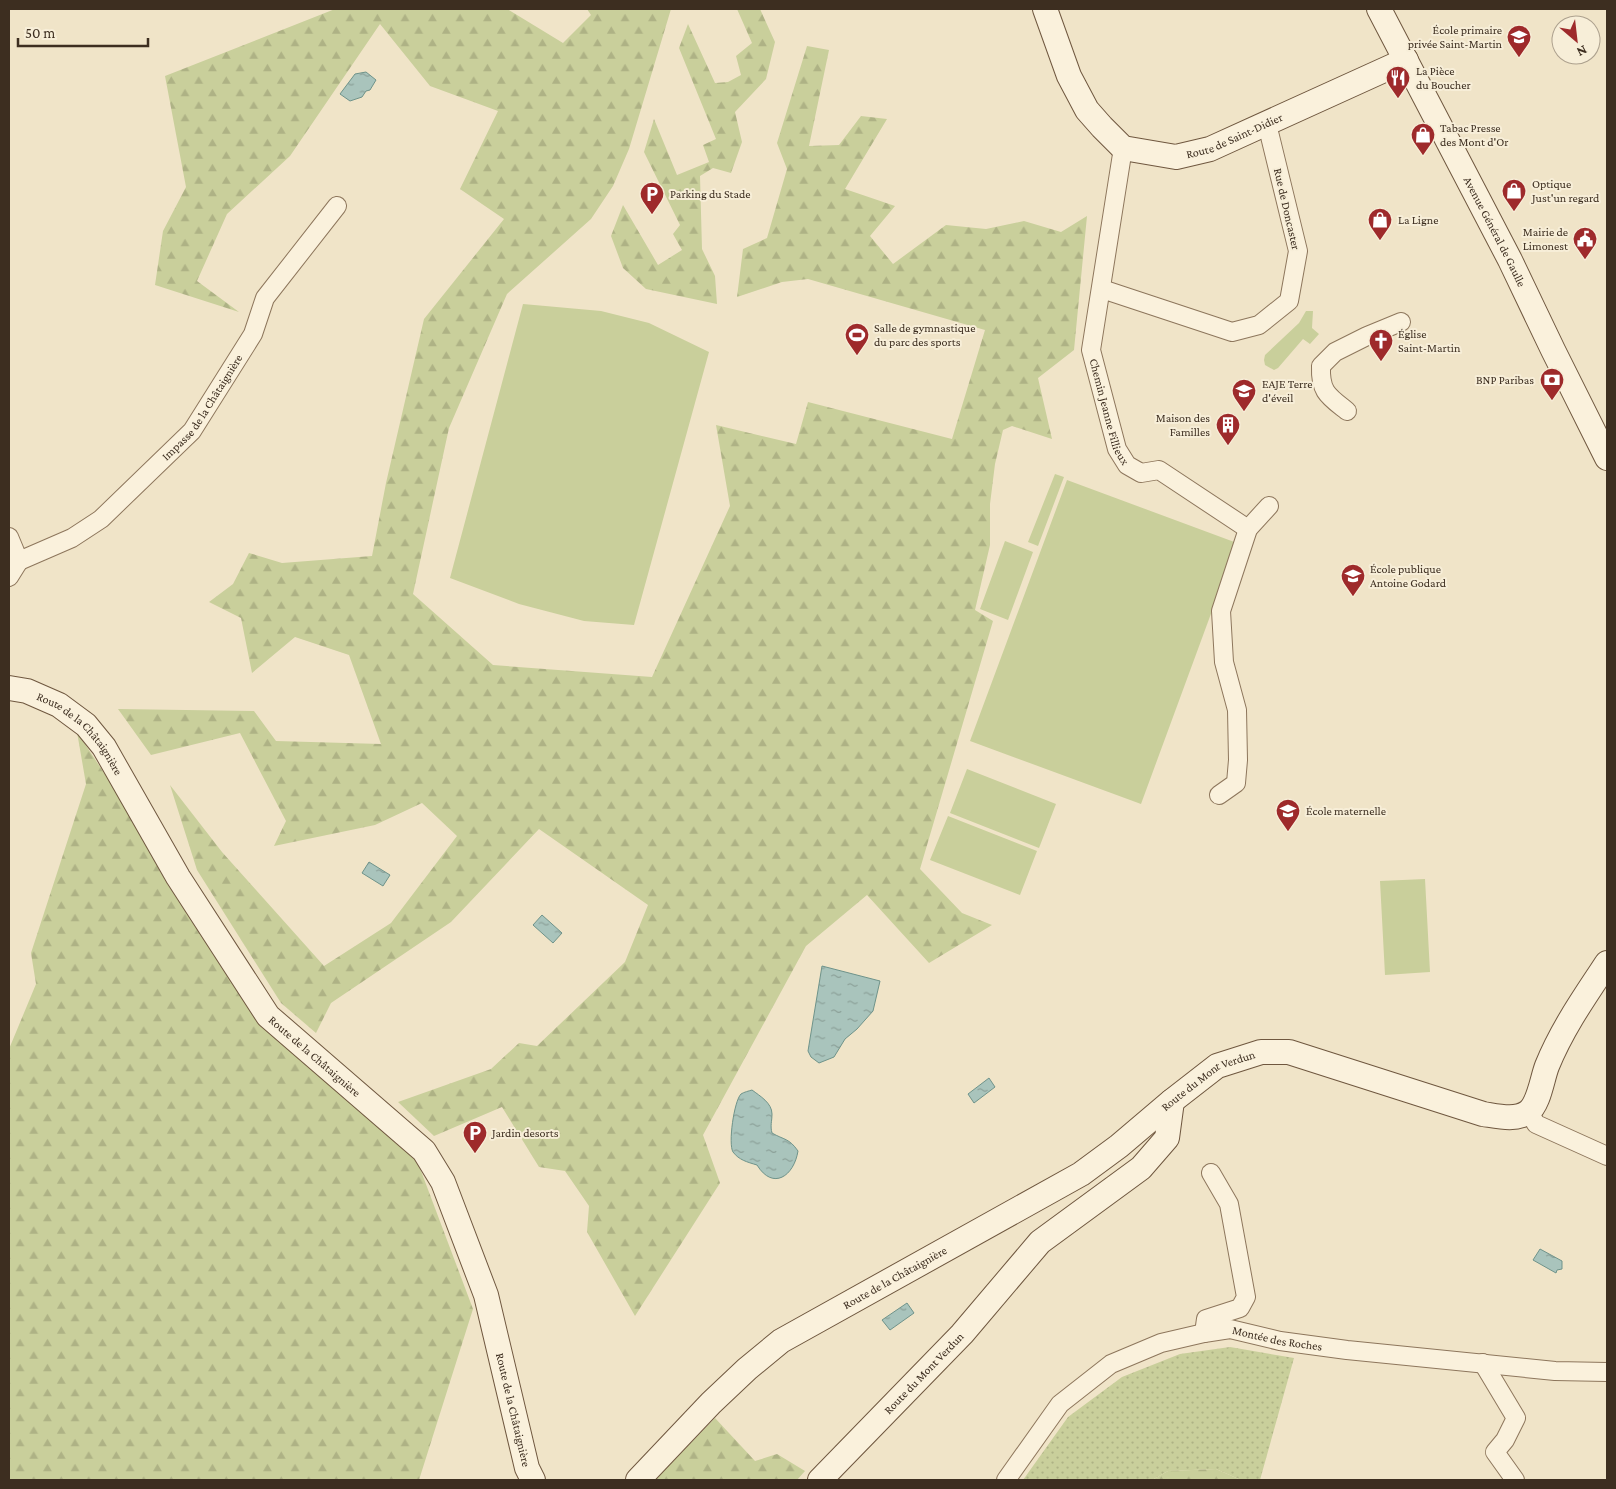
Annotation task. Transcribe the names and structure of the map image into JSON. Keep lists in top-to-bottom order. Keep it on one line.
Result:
{"streets":{"street":["Route de Saint-Didier","Rue de Doncaster","Avenue Général de Gaulle","Impasse de la Châtaignière","Chemin Jeanne Fillieux","Route de la Châtaignière","Route du Mont Verdun","Montée des Roches"]},"crossings":[["Route de Saint-Didier","Rue de Doncaster"],["Route de Saint-Didier","Avenue Général de Gaulle"],["Route de Saint-Didier","Chemin Jeanne Fillieux"],["Rue de Doncaster","Chemin Jeanne Fillieux"],["Route de la Châtaignière","Route du Mont Verdun"]],"places":{"school or university":["École primaire privée Saint-Martin","EAJE Terre d'éveil","École publique Antoine Godard","École maternelle"],"restaurant":["La Pièce du Boucher"],"shop":["Tabac Presse des Mont d'Or","Optique Just'un regard","La Ligne"],"parking":["Parking du Stade","Jardin desorts"],"public building":["Mairie de Limonest"],"sports":["Salle de gymnastique du parc des sports"],"church":["Église Saint-Martin"],"bank":["BNP Paribas"],"building":["Maison des Familles"]},"scale_bar":"50 m","north":"bottom right"}
